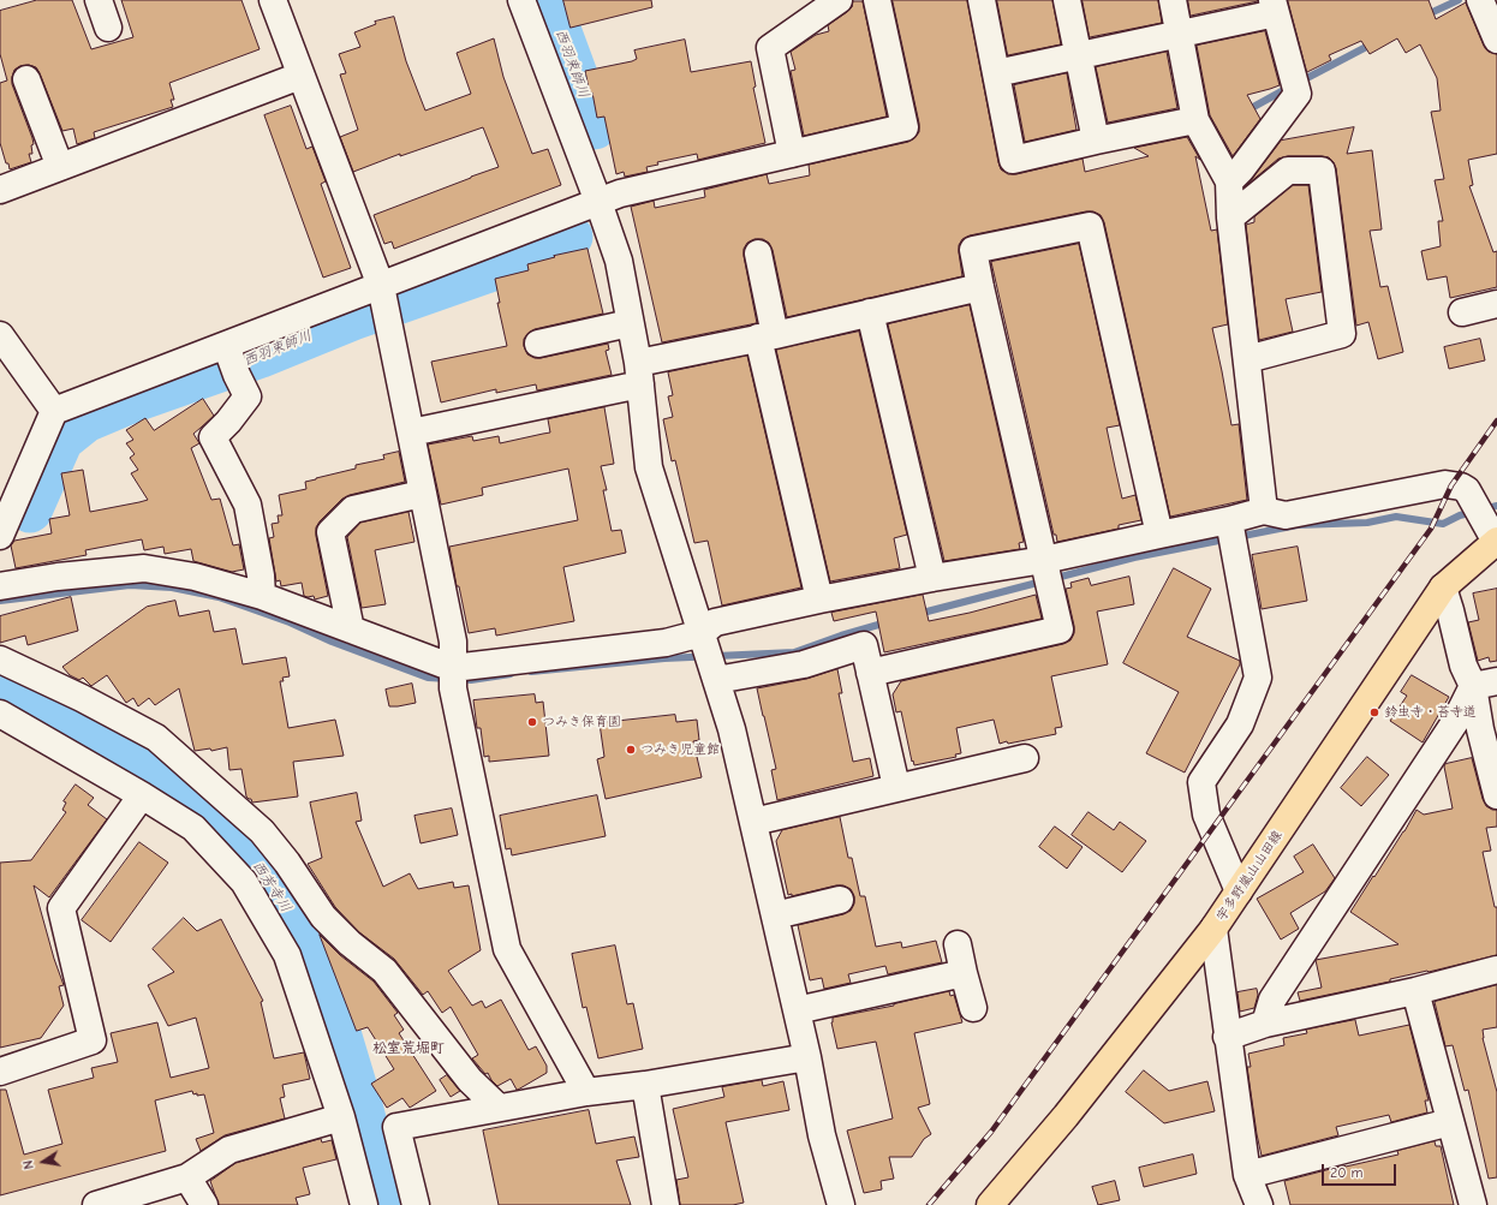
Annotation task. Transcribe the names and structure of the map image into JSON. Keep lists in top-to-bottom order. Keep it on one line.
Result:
{"streets":{"main road":["宇多野嵐山山田線"]},"districts":["松室荒堀町"],"water":["西羽束師川","西芳寺川"],"places":["鈴虫寺・苔寺道","つみき保育園","つみき児童館"],"scale_bar":"20 m","north":"left"}
